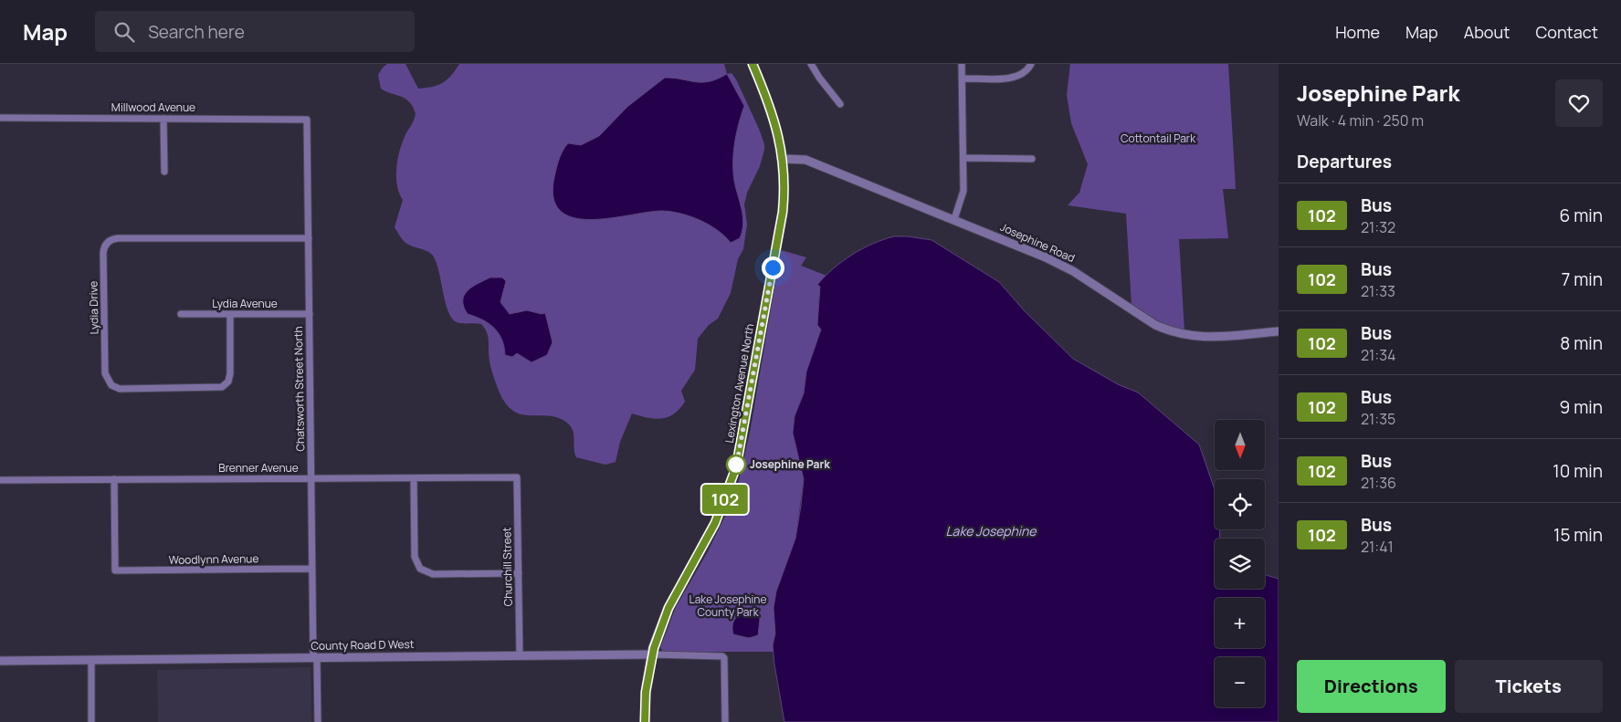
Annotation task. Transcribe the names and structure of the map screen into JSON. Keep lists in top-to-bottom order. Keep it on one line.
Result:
{"streets":{"main road":["Lexington Avenue North"],"street":["Millwood Avenue","Josephine Road","Lydia Avenue","Lydia Drive","Chatsworth Street North","Brenner Avenue","Woodlynn Avenue","Churchill Street","County Road D West"]},"crossings":[["Millwood Avenue","Chatsworth Street North"],["Josephine Road","Lexington Avenue North"],["Lydia Avenue","Lydia Drive"],["Lydia Avenue","Chatsworth Street North"],["Lydia Drive","Chatsworth Street North"],["Lexington Avenue North","County Road D West"],["Chatsworth Street North","Brenner Avenue"],["Chatsworth Street North","Woodlynn Avenue"],["Chatsworth Street North","County Road D West"],["Brenner Avenue","Woodlynn Avenue"],["Brenner Avenue","Churchill Street"],["Churchill Street","County Road D West"]],"water":["Lake Josephine"],"parks":["Cottontail Park","Lake Josephine County Park"],"places":["Josephine Park"],"lines":["bus line 102"],"north":"bottom","page":{"header":"Map","search":"Search here","nav":["Home","Map","About","Contact"],"on_map":"102","heading":[["Josephine Park","Walk · 4 min · 250 m"],"Departures"],"list":[{"mark":"102","name":"Bus","note":"21:32","value":"6 min"},{"mark":"102","name":"Bus","note":"21:33","value":"7 min"},{"mark":"102","name":"Bus","note":"21:34","value":"8 min"},{"mark":"102","name":"Bus","note":"21:35","value":"9 min"},{"mark":"102","name":"Bus","note":"21:36","value":"10 min"},{"mark":"102","name":"Bus","note":"21:41","value":"15 min"}],"map_buttons":["+","−"],"buttons":["Directions","Tickets"]}}
